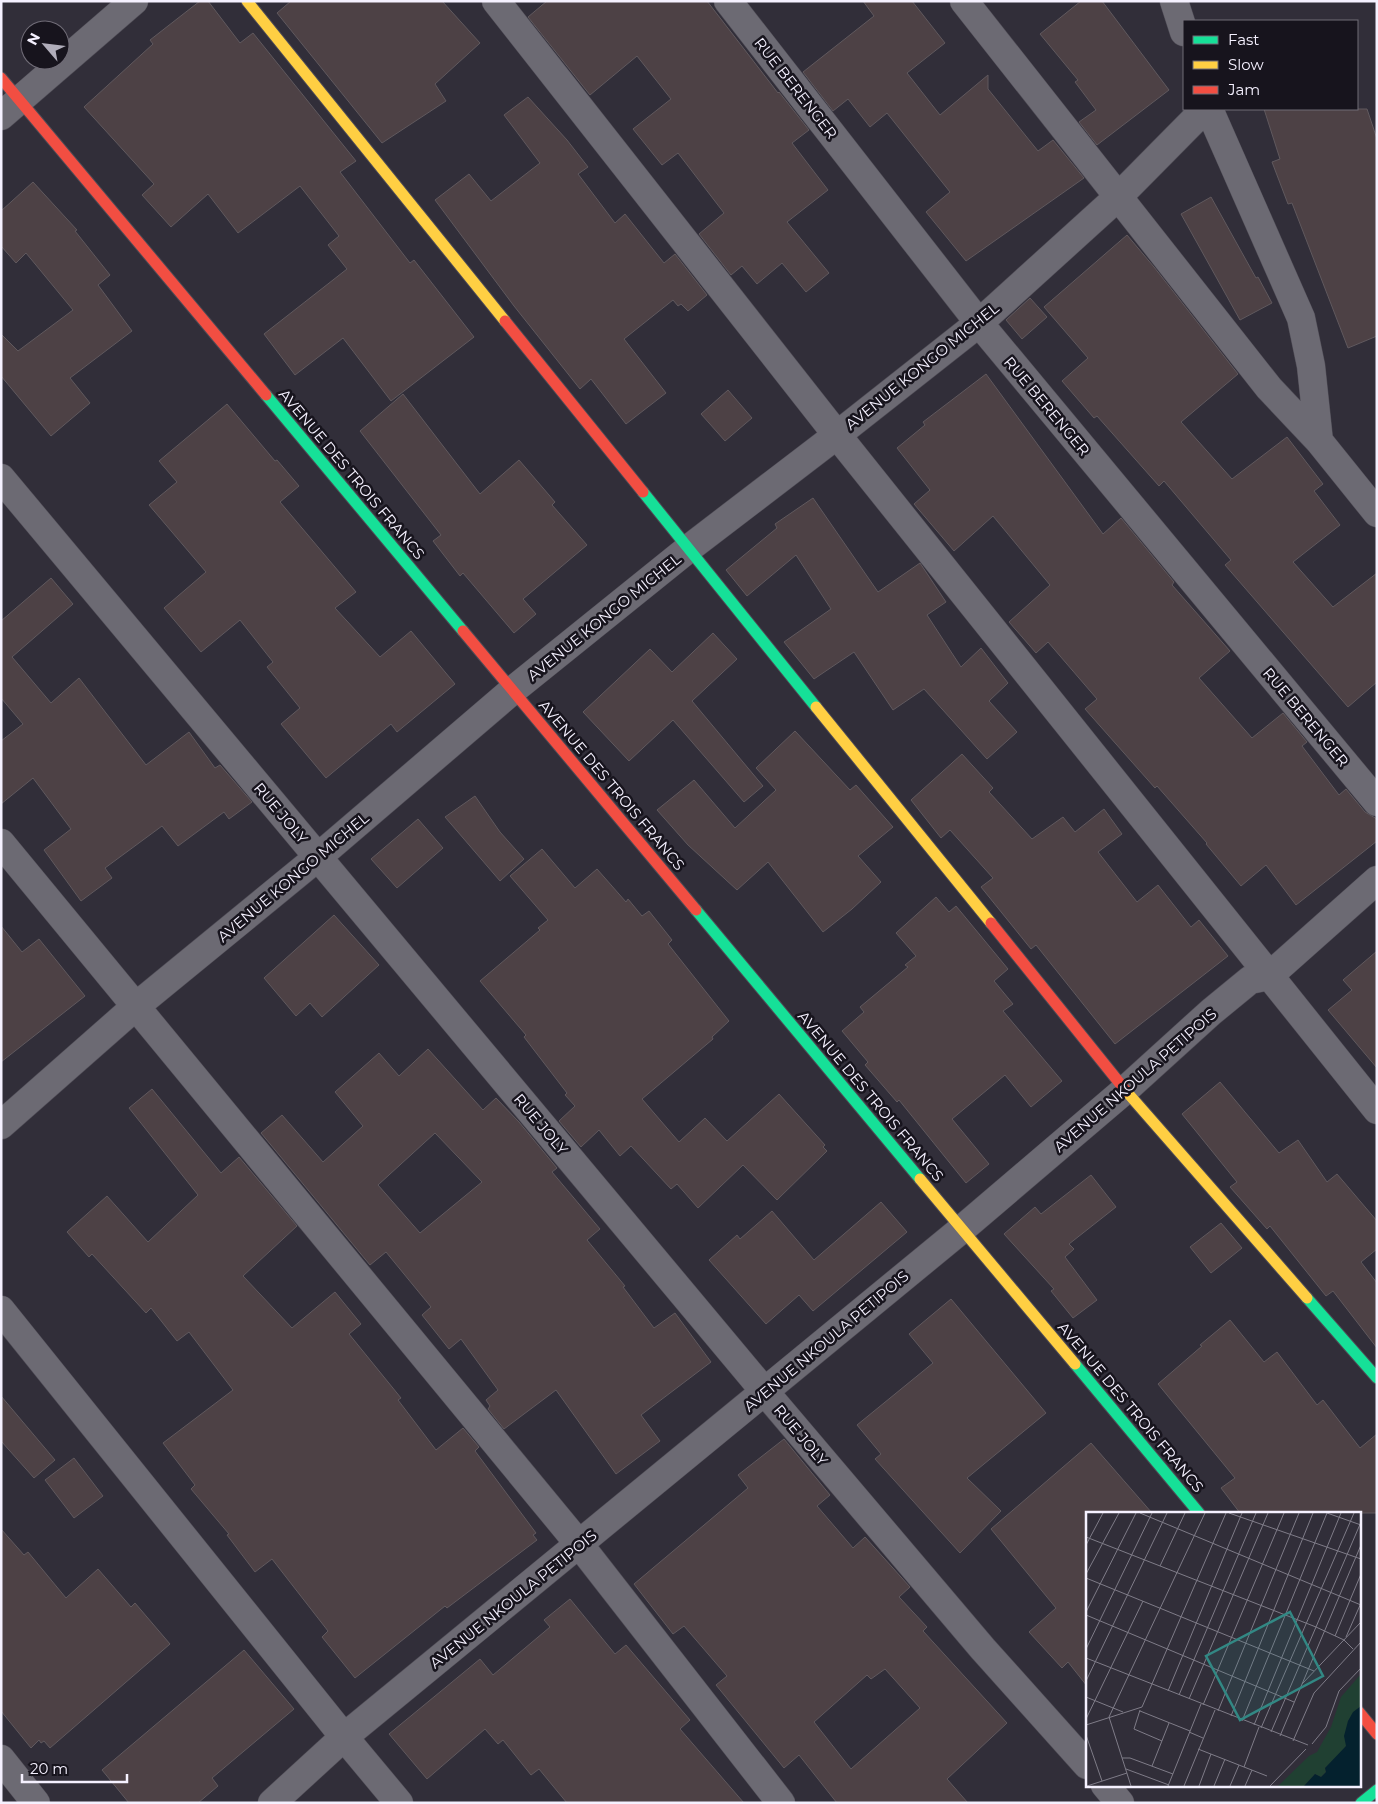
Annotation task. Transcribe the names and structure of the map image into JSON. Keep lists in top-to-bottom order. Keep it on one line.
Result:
{"streets":{"street":["RUE BERENGER","AVENUE KONGO MICHEL","AVENUE DES TROIS FRANCS","RUE JOLY","AVENUE NKOULA PETIPOIS"]},"crossings":[["RUE BERENGER","AVENUE KONGO MICHEL"],["AVENUE KONGO MICHEL","AVENUE DES TROIS FRANCS"],["AVENUE KONGO MICHEL","RUE JOLY"],["AVENUE DES TROIS FRANCS","AVENUE NKOULA PETIPOIS"],["RUE JOLY","AVENUE NKOULA PETIPOIS"]],"legend":["Fast","Slow","Jam"],"scale_bar":"20 m","north":"top left"}
